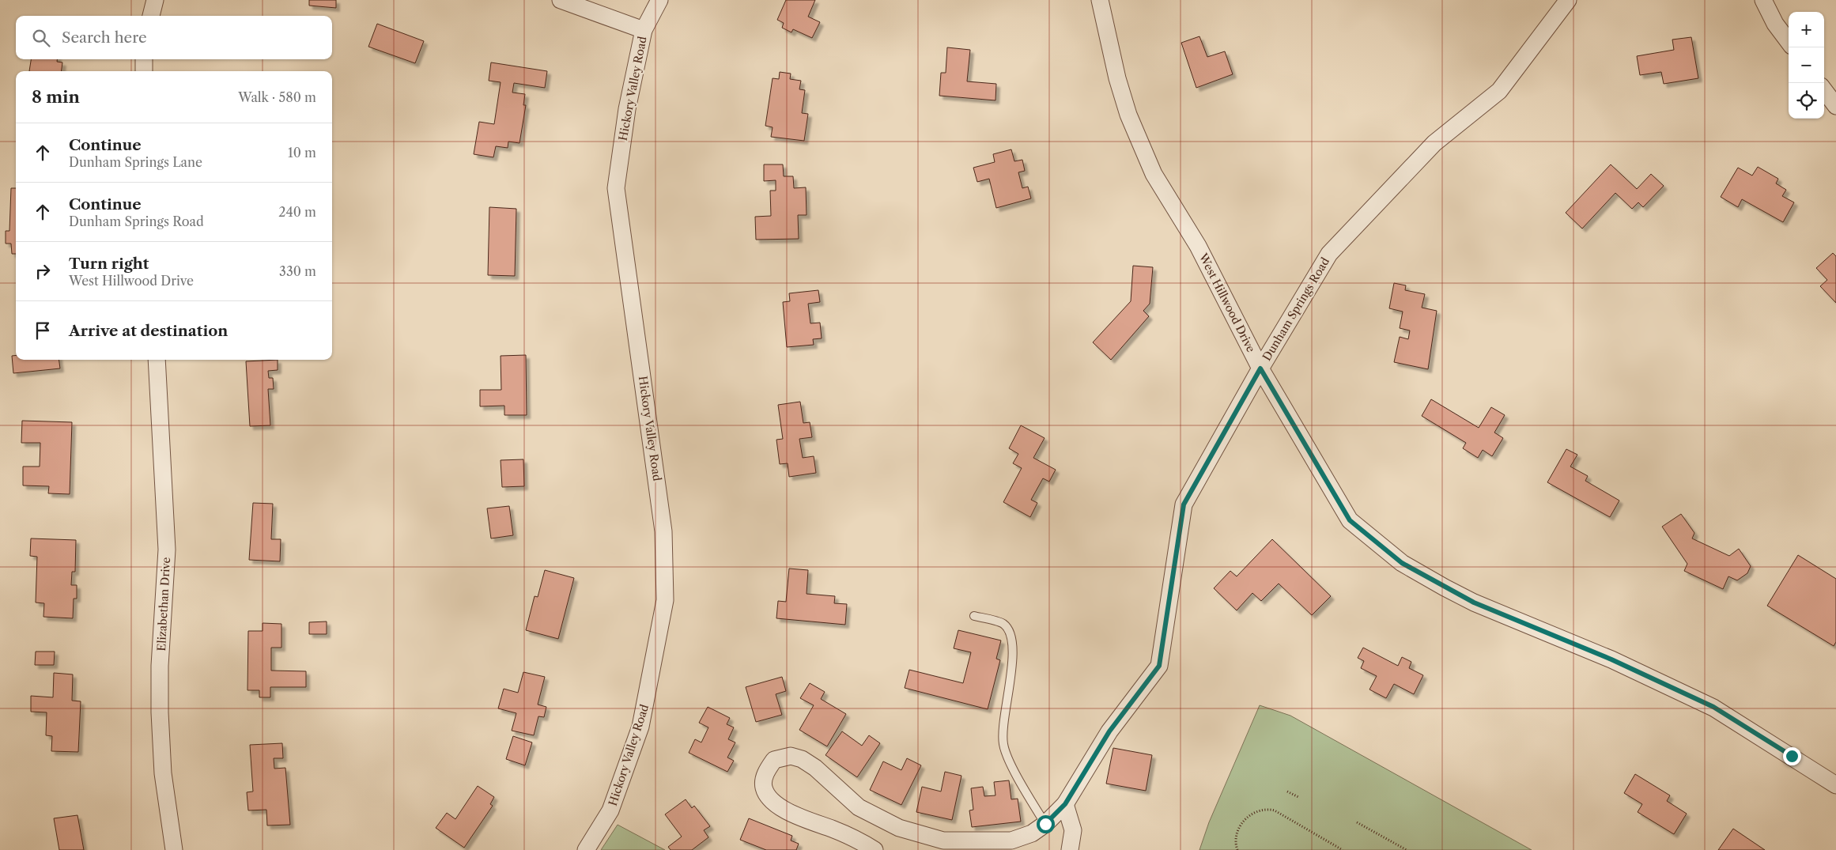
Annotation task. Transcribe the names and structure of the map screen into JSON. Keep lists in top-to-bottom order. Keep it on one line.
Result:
{"streets":{"street":["Hickory Valley Road","West Hillwood Drive","Dunham Springs Road","Elizabethan Drive"]},"crossings":[["West Hillwood Drive","Dunham Springs Road"]],"page":{"map_buttons":["+","−"],"search":"Search here","heading":["8 min","Walk · 580 m"],"list":[["Continue","Dunham Springs Lane","10 m"],["Continue","Dunham Springs Road","240 m"],["Turn right","West Hillwood Drive","330 m"],"Arrive at destination"]}}
